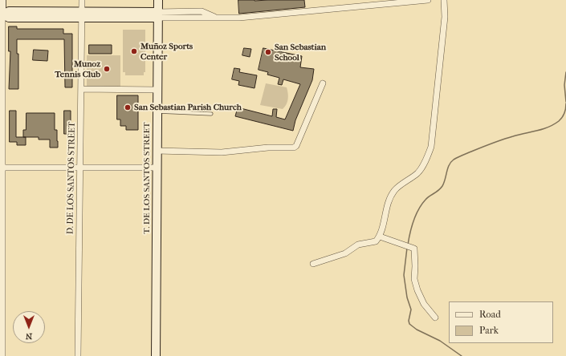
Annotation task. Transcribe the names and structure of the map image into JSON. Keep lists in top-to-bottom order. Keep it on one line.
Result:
{"streets":{"main road":["T. DE LOS SANTOS STREET"],"street":["D. DE LOS SANTOS STREET"]},"places":["Muñoz Sports Center","San Sebastian School","Munoz Tennis Club","San Sebastian Parish Church"],"legend":["Road","Park"],"north":"bottom"}
